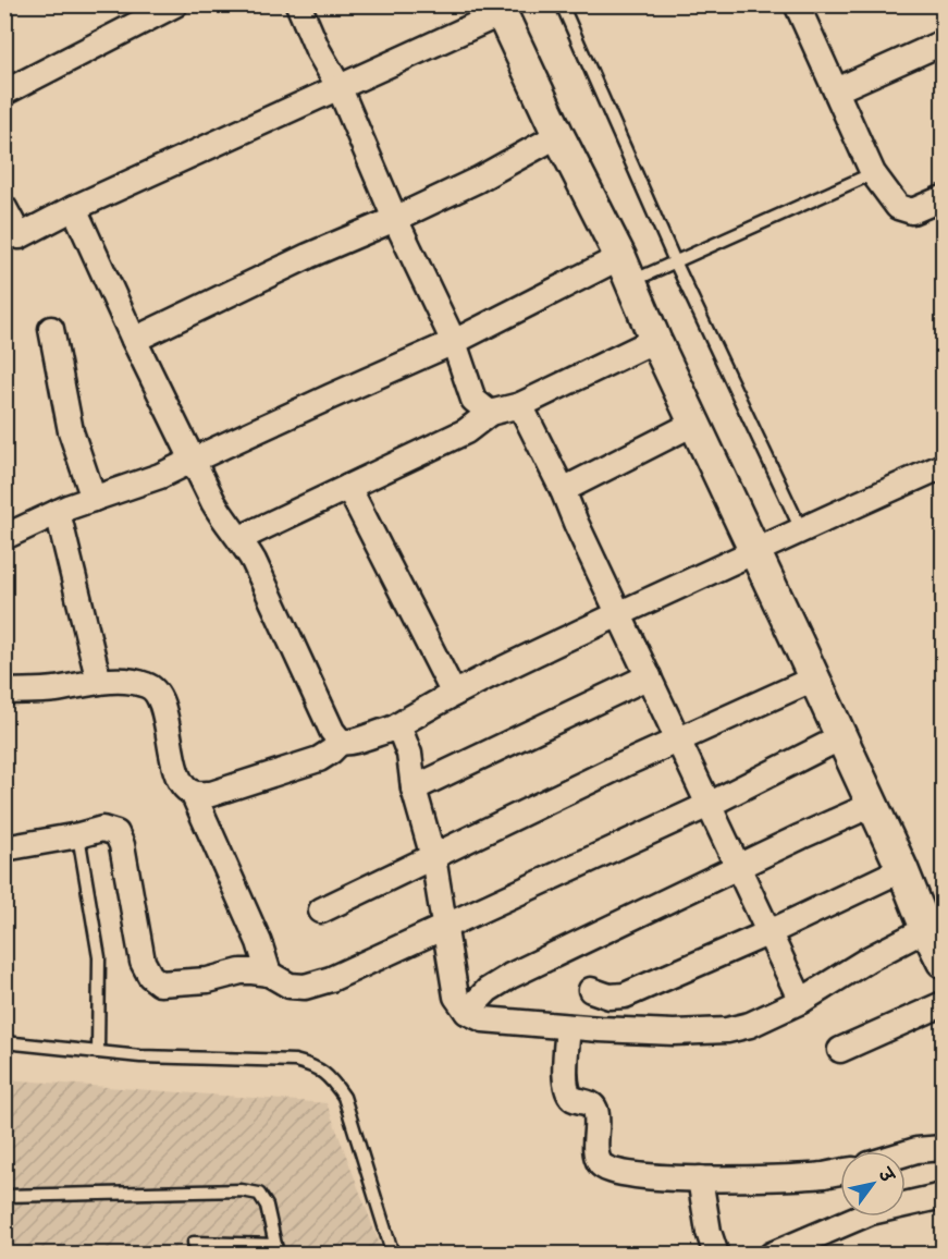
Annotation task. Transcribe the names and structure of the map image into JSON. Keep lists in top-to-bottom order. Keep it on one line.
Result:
{"north":"top right"}
